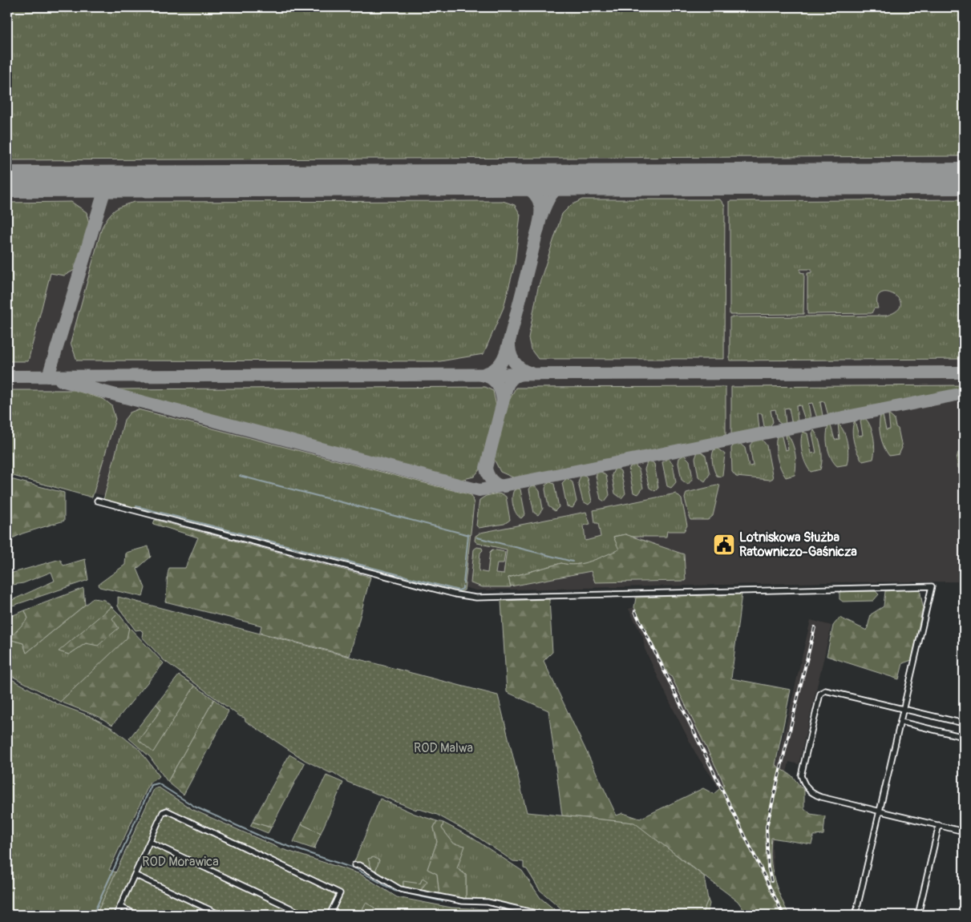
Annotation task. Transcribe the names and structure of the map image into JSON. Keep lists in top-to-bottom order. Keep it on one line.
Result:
{"parks":["ROD Malwa","ROD Morawica"],"places":{"public building":["Lotniskowa Służba Ratowniczo-Gaśnicza"]}}
